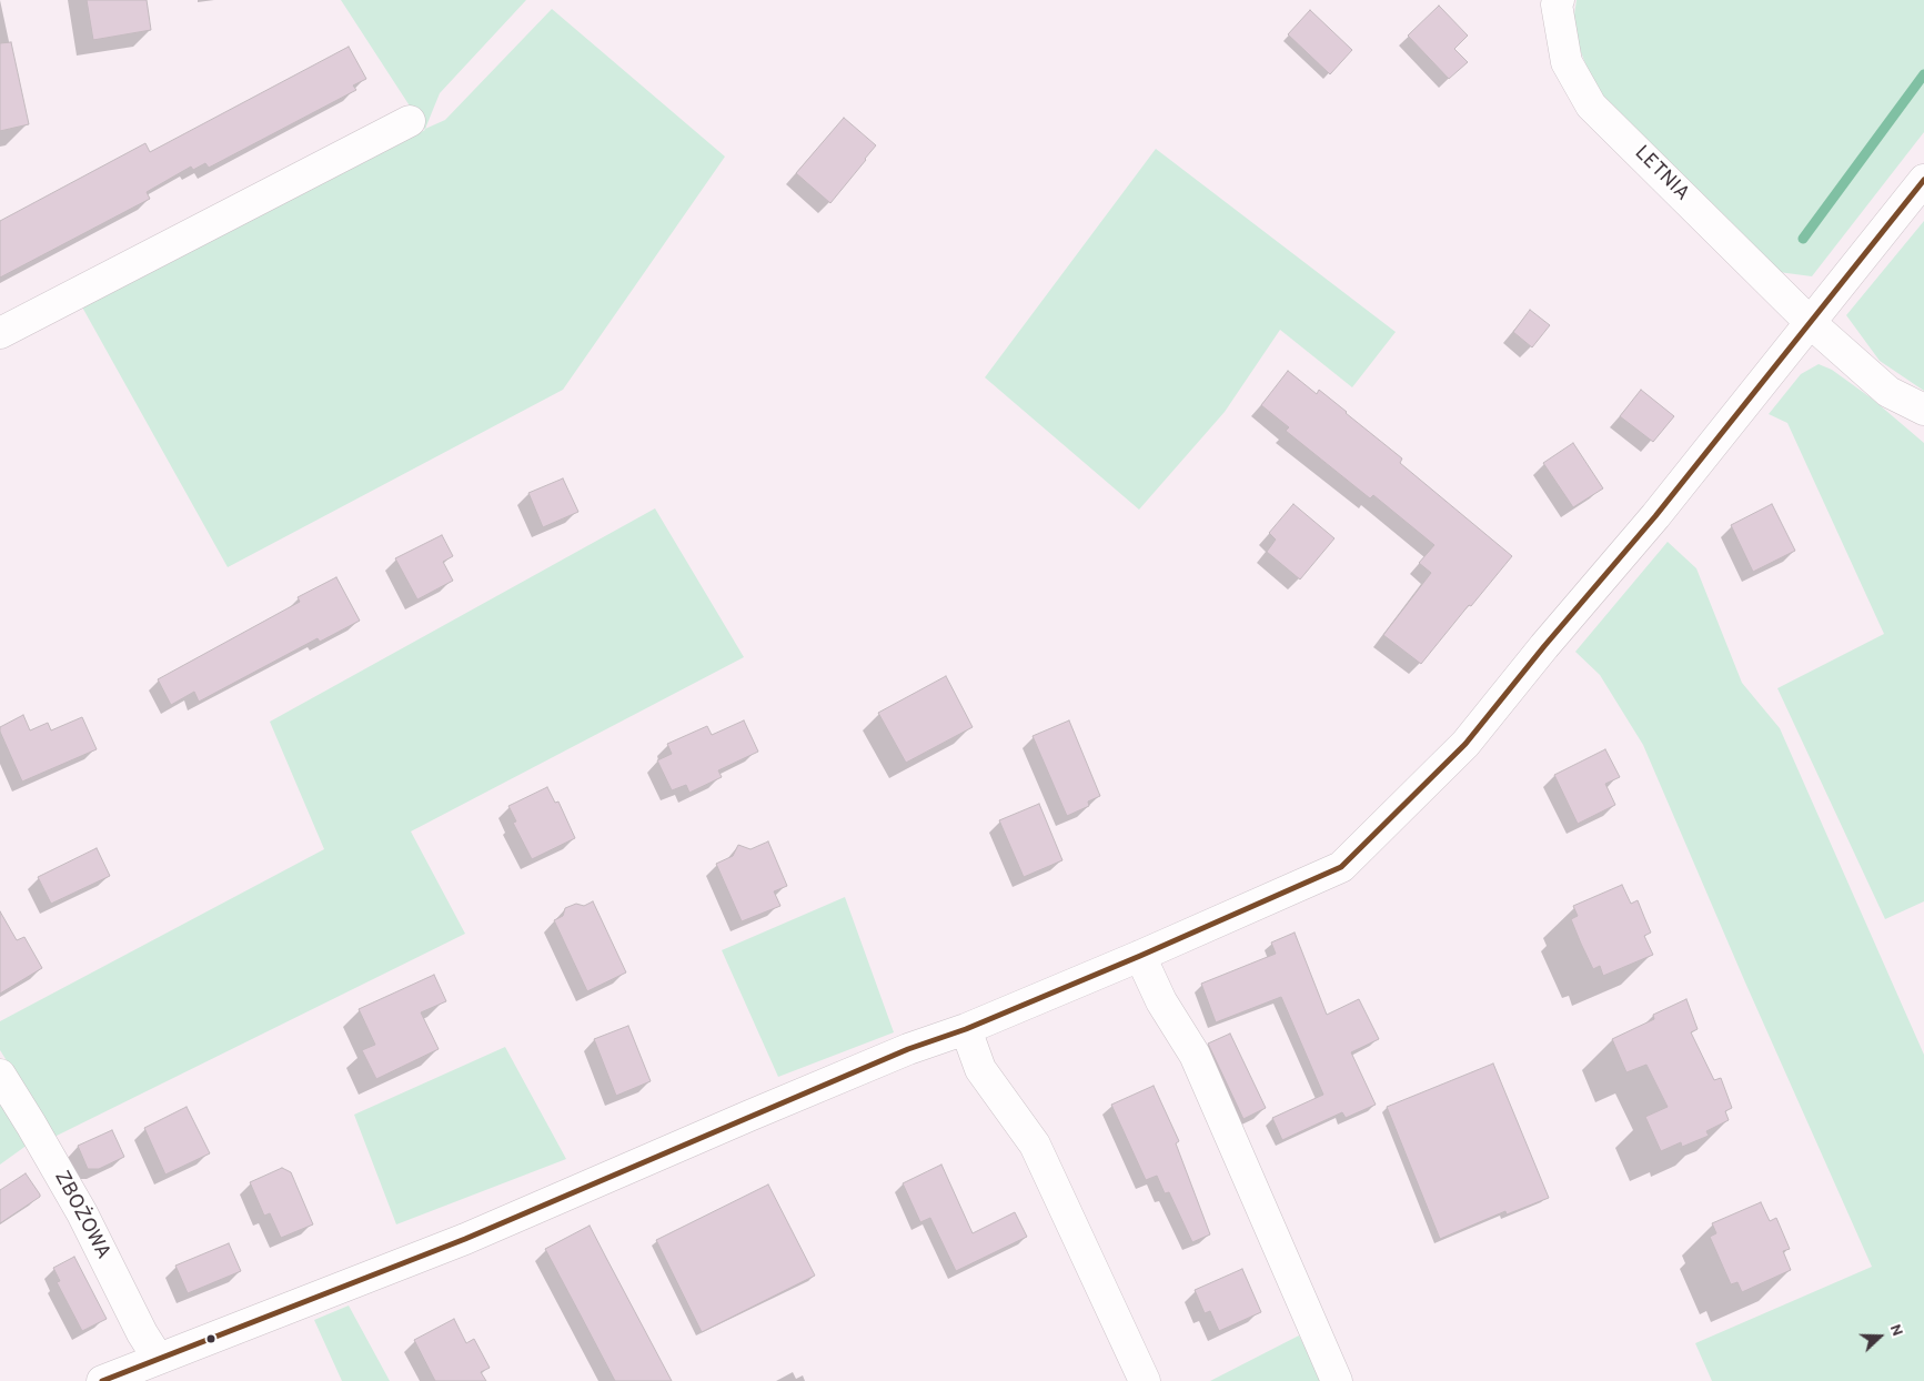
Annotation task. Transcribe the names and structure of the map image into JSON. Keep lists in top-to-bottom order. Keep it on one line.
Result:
{"streets":{"street":["LETNIA","ZBOŻOWA"]},"north":"right"}
